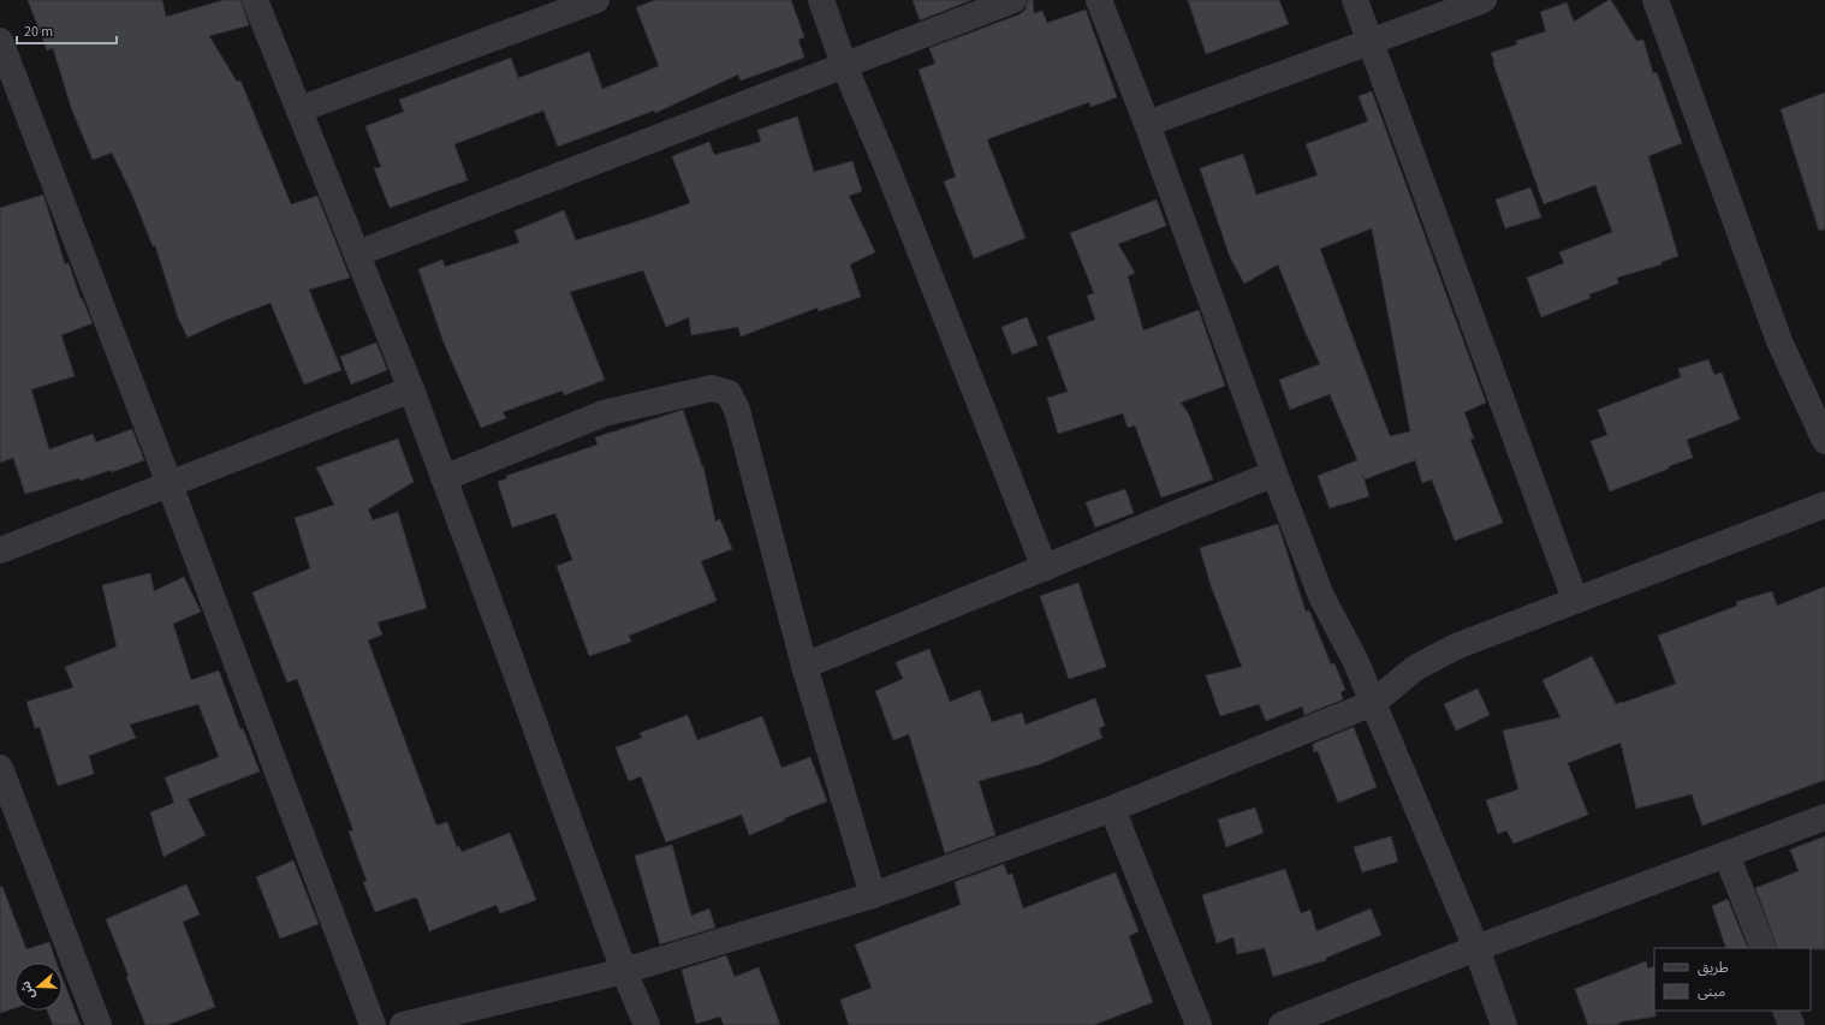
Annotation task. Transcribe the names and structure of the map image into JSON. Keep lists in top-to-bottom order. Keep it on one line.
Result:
{"legend":["طريق","مبنى"],"scale_bar":"20 m","north":"left"}
